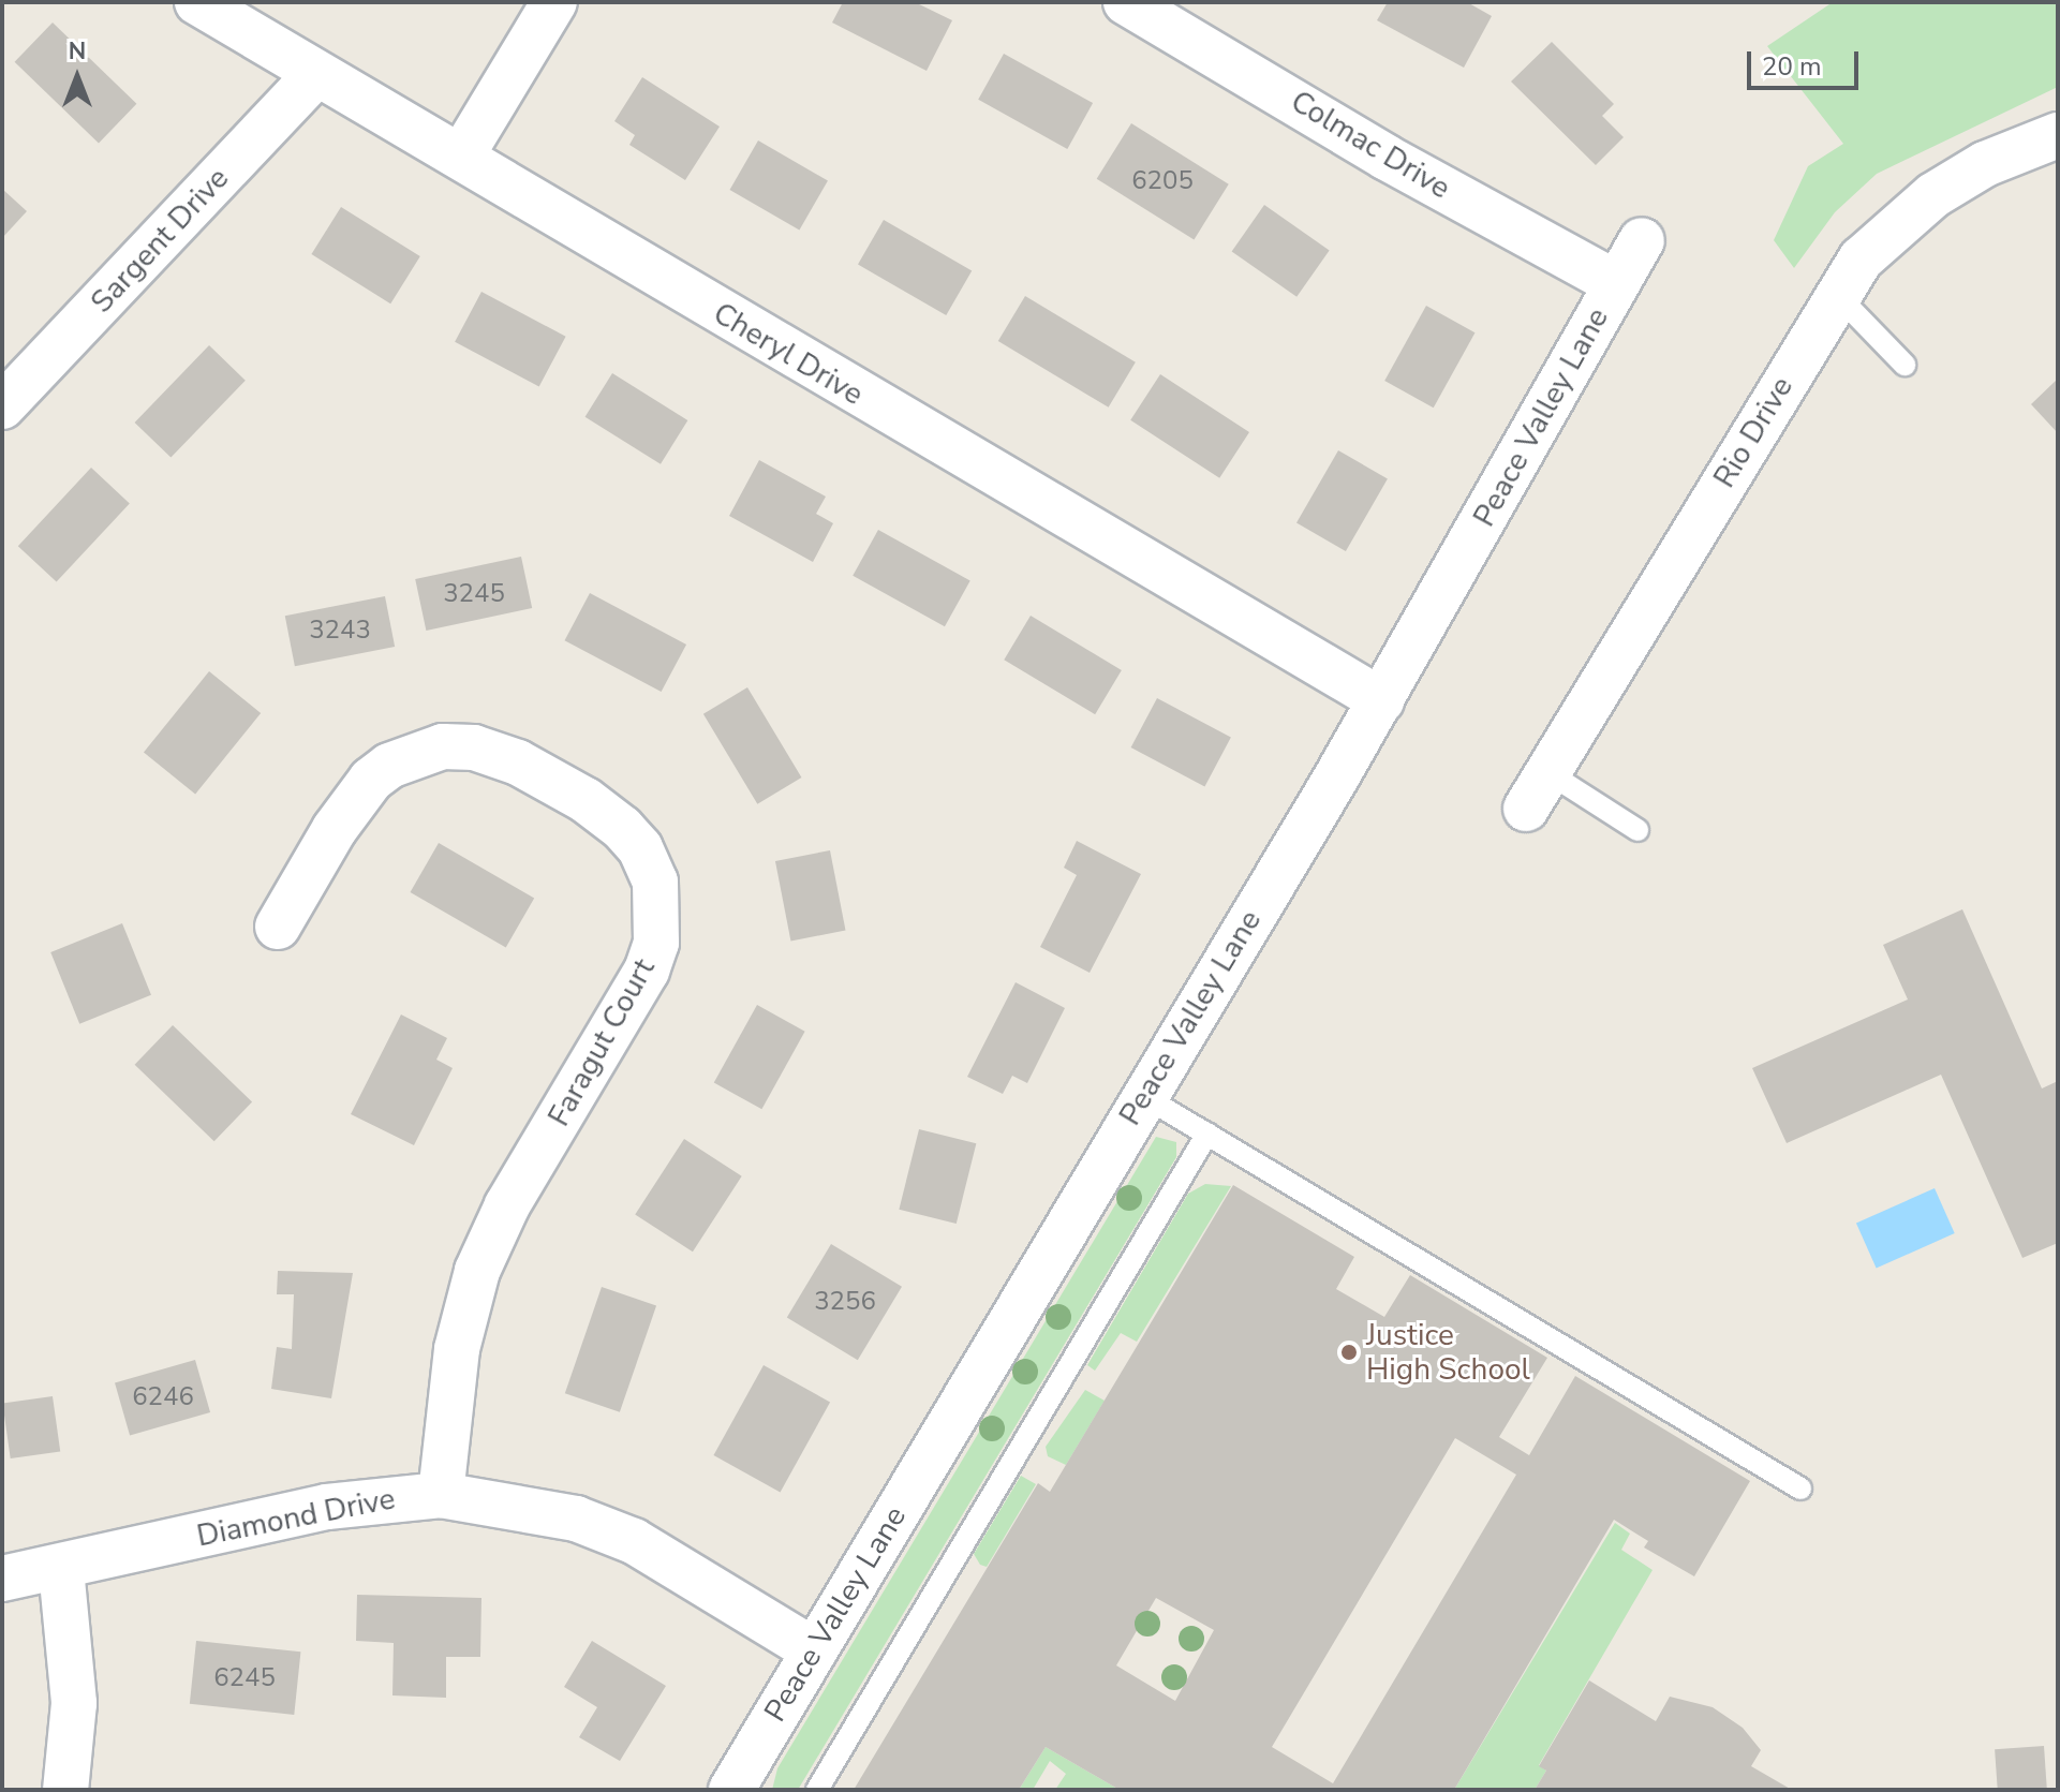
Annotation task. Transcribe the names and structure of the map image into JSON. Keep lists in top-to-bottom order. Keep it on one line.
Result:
{"streets":{"street":["Colmac Drive","Sargent Drive","Cheryl Drive","Peace Valley Lane","Rio Drive","Faragut Court","Diamond Drive"]},"crossings":[["Colmac Drive","Peace Valley Lane"],["Sargent Drive","Cheryl Drive"],["Cheryl Drive","Peace Valley Lane"],["Peace Valley Lane","Diamond Drive"],["Faragut Court","Diamond Drive"]],"places":["Justice High School"],"house_numbers":["6205","3245","3243","3256","6246","6245"],"scale_bar":"20 m","north":"top"}
